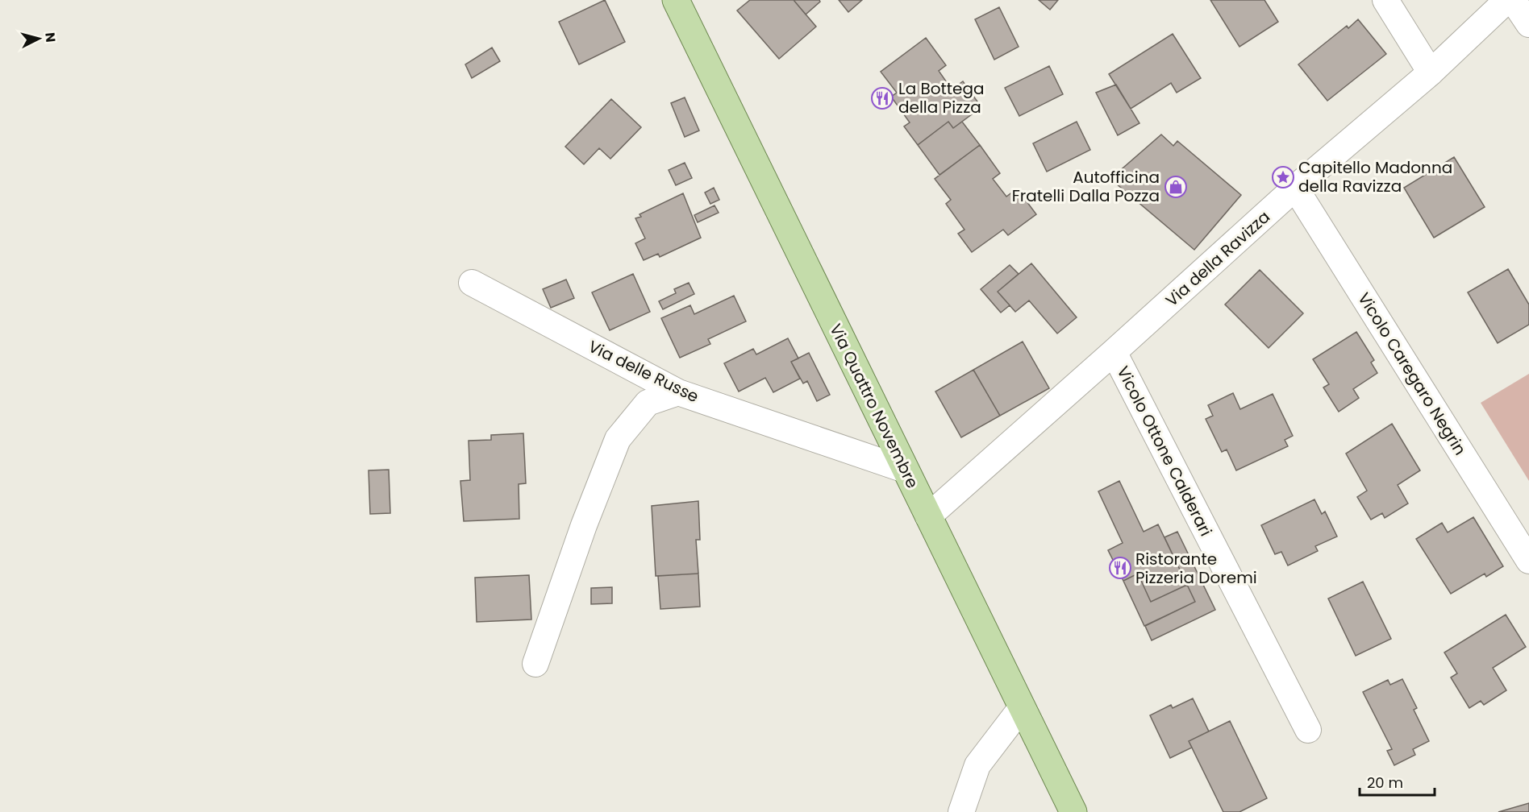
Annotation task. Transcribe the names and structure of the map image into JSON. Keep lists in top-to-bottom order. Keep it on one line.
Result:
{"streets":{"main road":["Via Quattro Novembre"],"street":["Via della Ravizza","Via delle Russe","Vicolo Caregaro Negrin","Vicolo Ottone Calderari"]},"crossings":[["Via della Ravizza","Vicolo Caregaro Negrin"],["Via della Ravizza","Via Quattro Novembre"],["Via della Ravizza","Vicolo Ottone Calderari"],["Via delle Russe","Via Quattro Novembre"]],"places":{"restaurant":["La Bottega della Pizza","Ristorante Pizzeria Doremi"],"place":["Capitello Madonna della Ravizza"],"shop":["Autofficina Fratelli Dalla Pozza"]},"scale_bar":"20 m","north":"right"}
